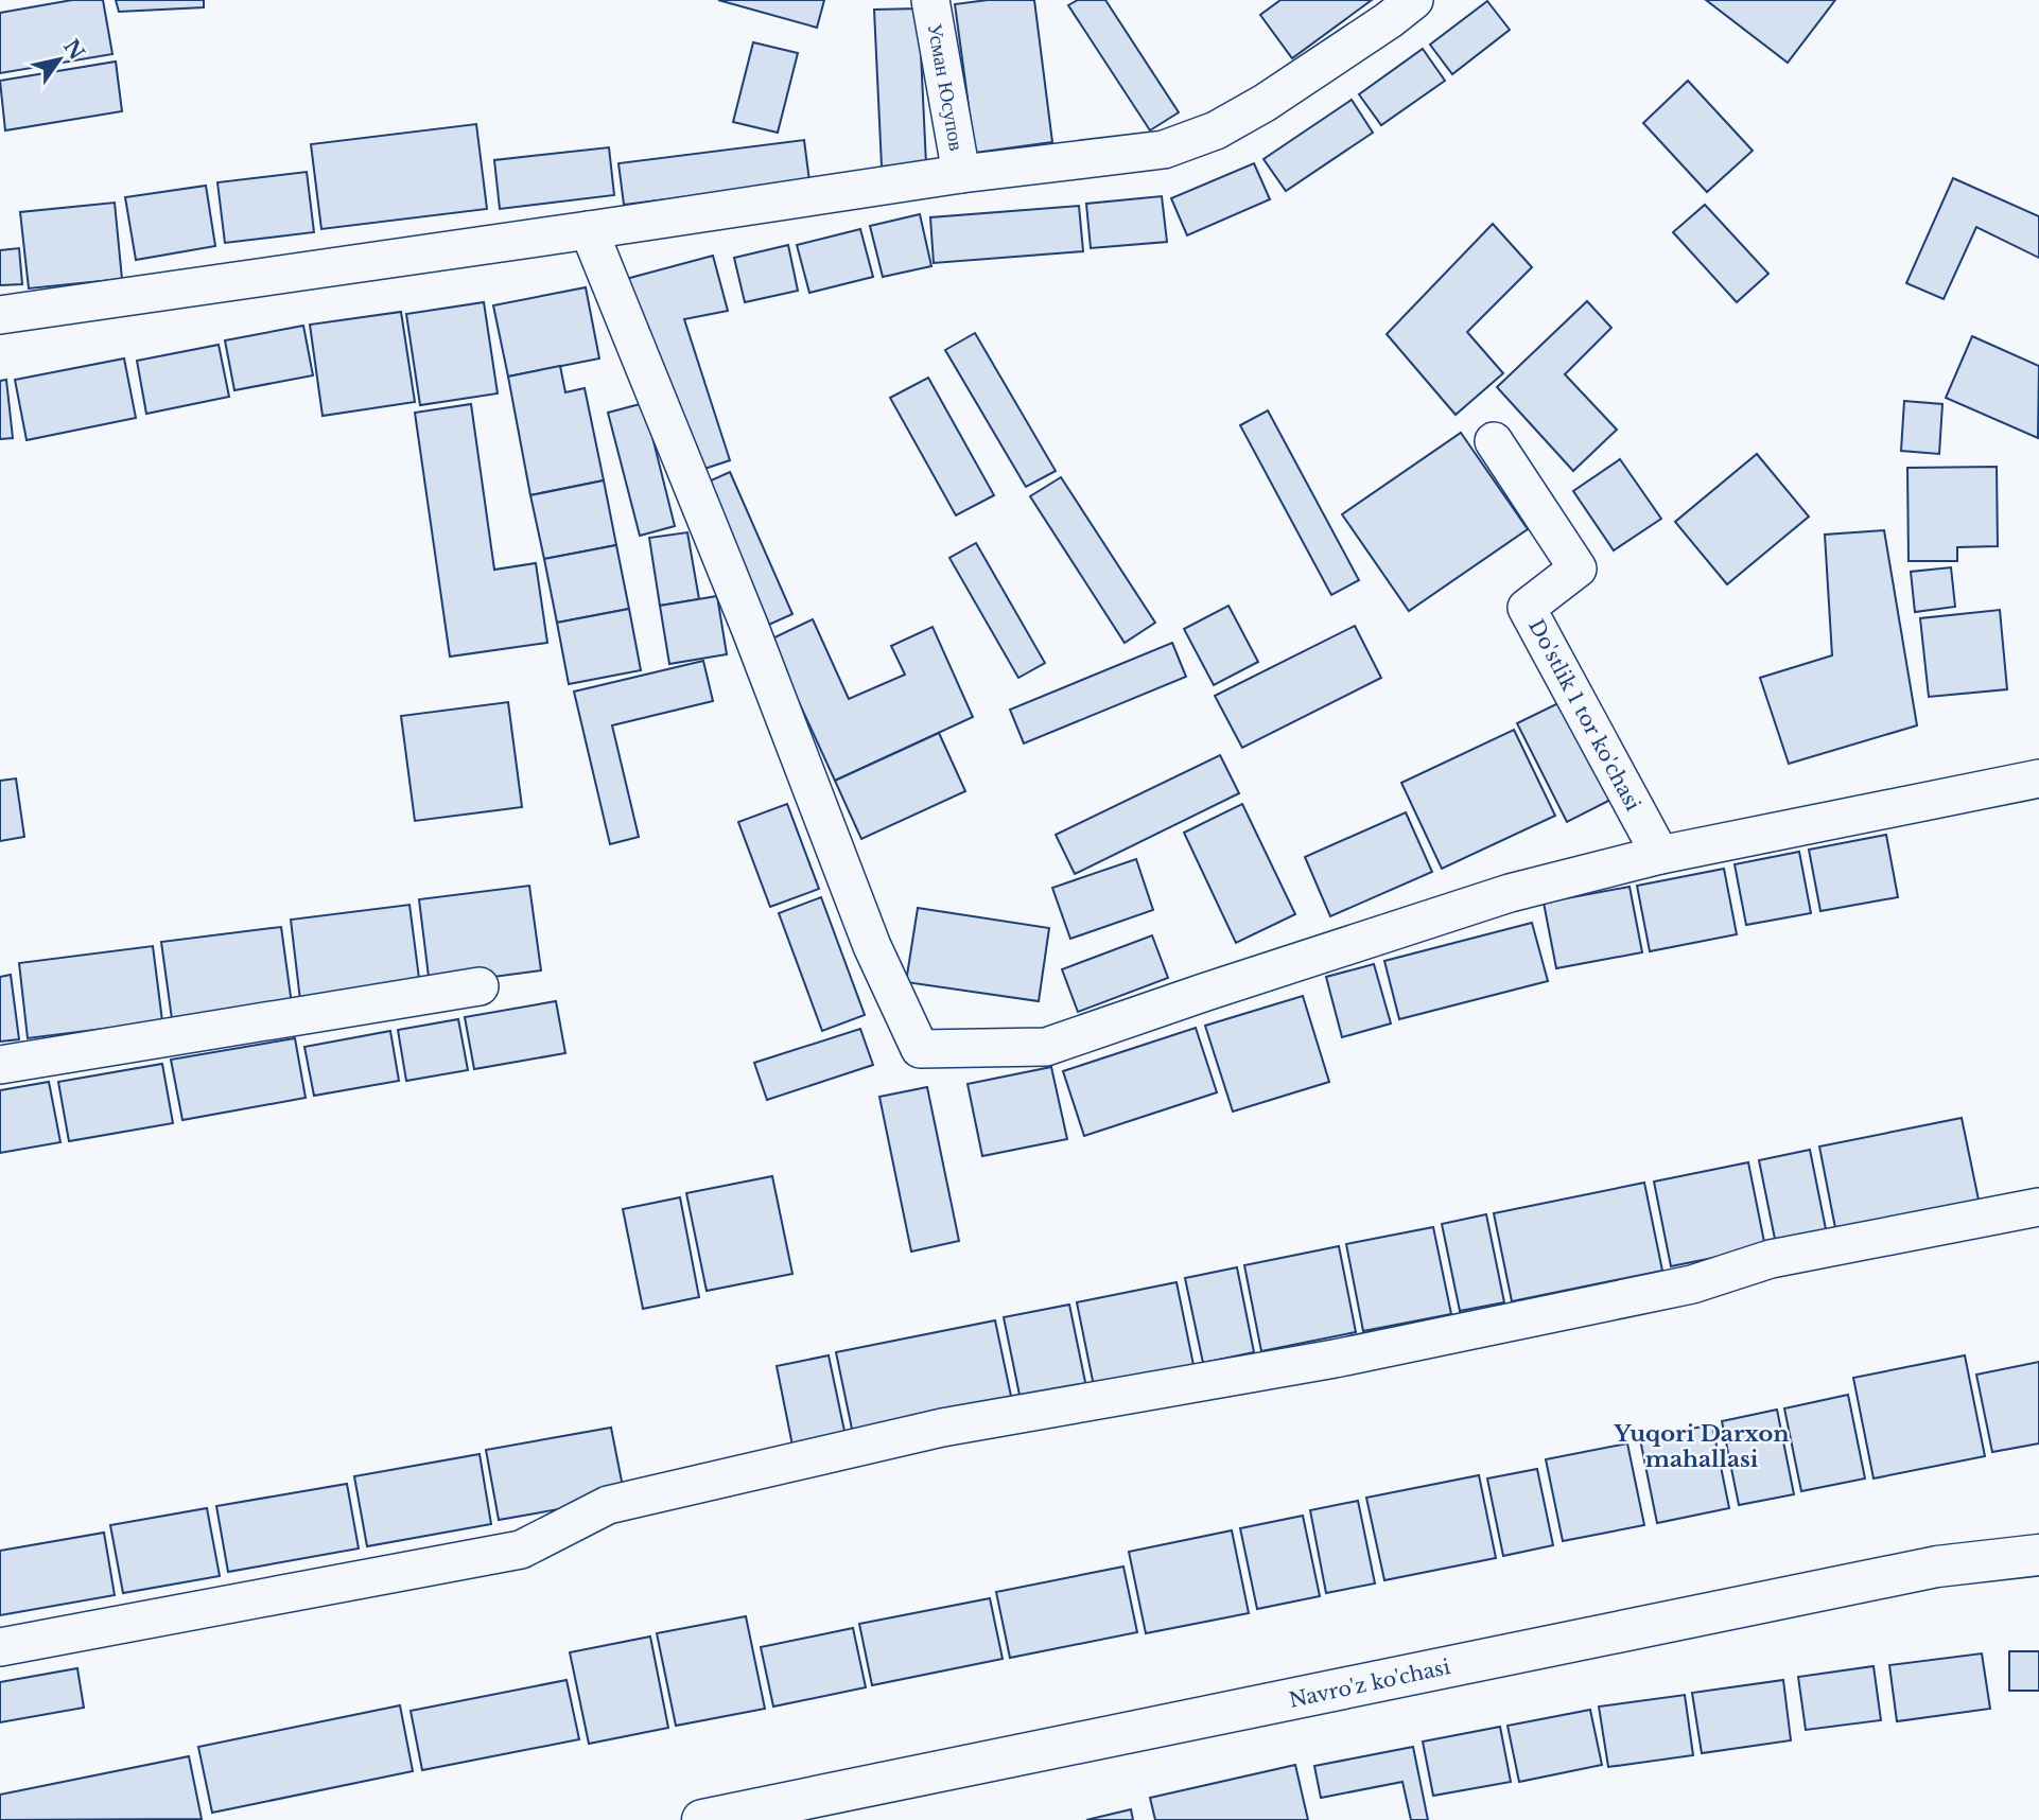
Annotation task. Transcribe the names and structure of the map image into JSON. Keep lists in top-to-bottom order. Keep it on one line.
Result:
{"streets":{"street":["Усман Юсупов","Do'stlik 1 tor ko'chasi","Navro'z ko'chasi"]},"districts":["Yuqori Darxon mahallasi"],"north":"top right"}
